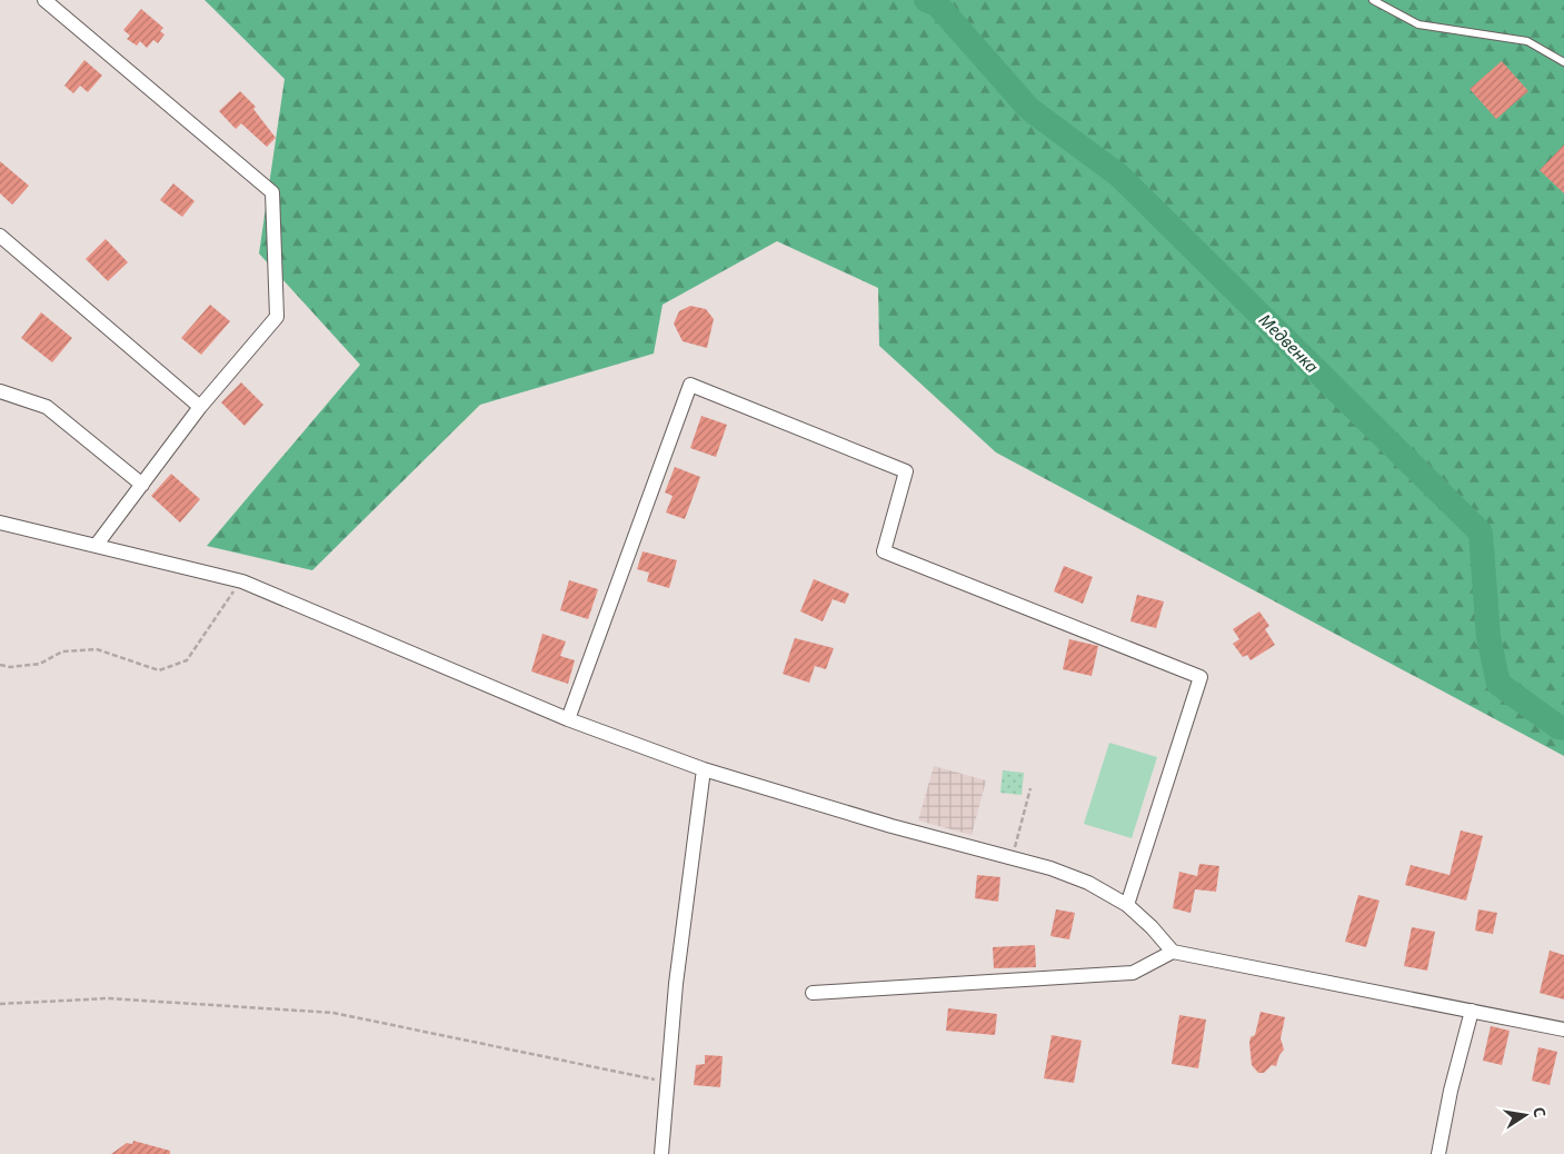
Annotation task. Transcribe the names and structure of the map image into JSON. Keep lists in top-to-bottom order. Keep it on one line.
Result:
{"water":["Медвенка"],"north":"right"}
